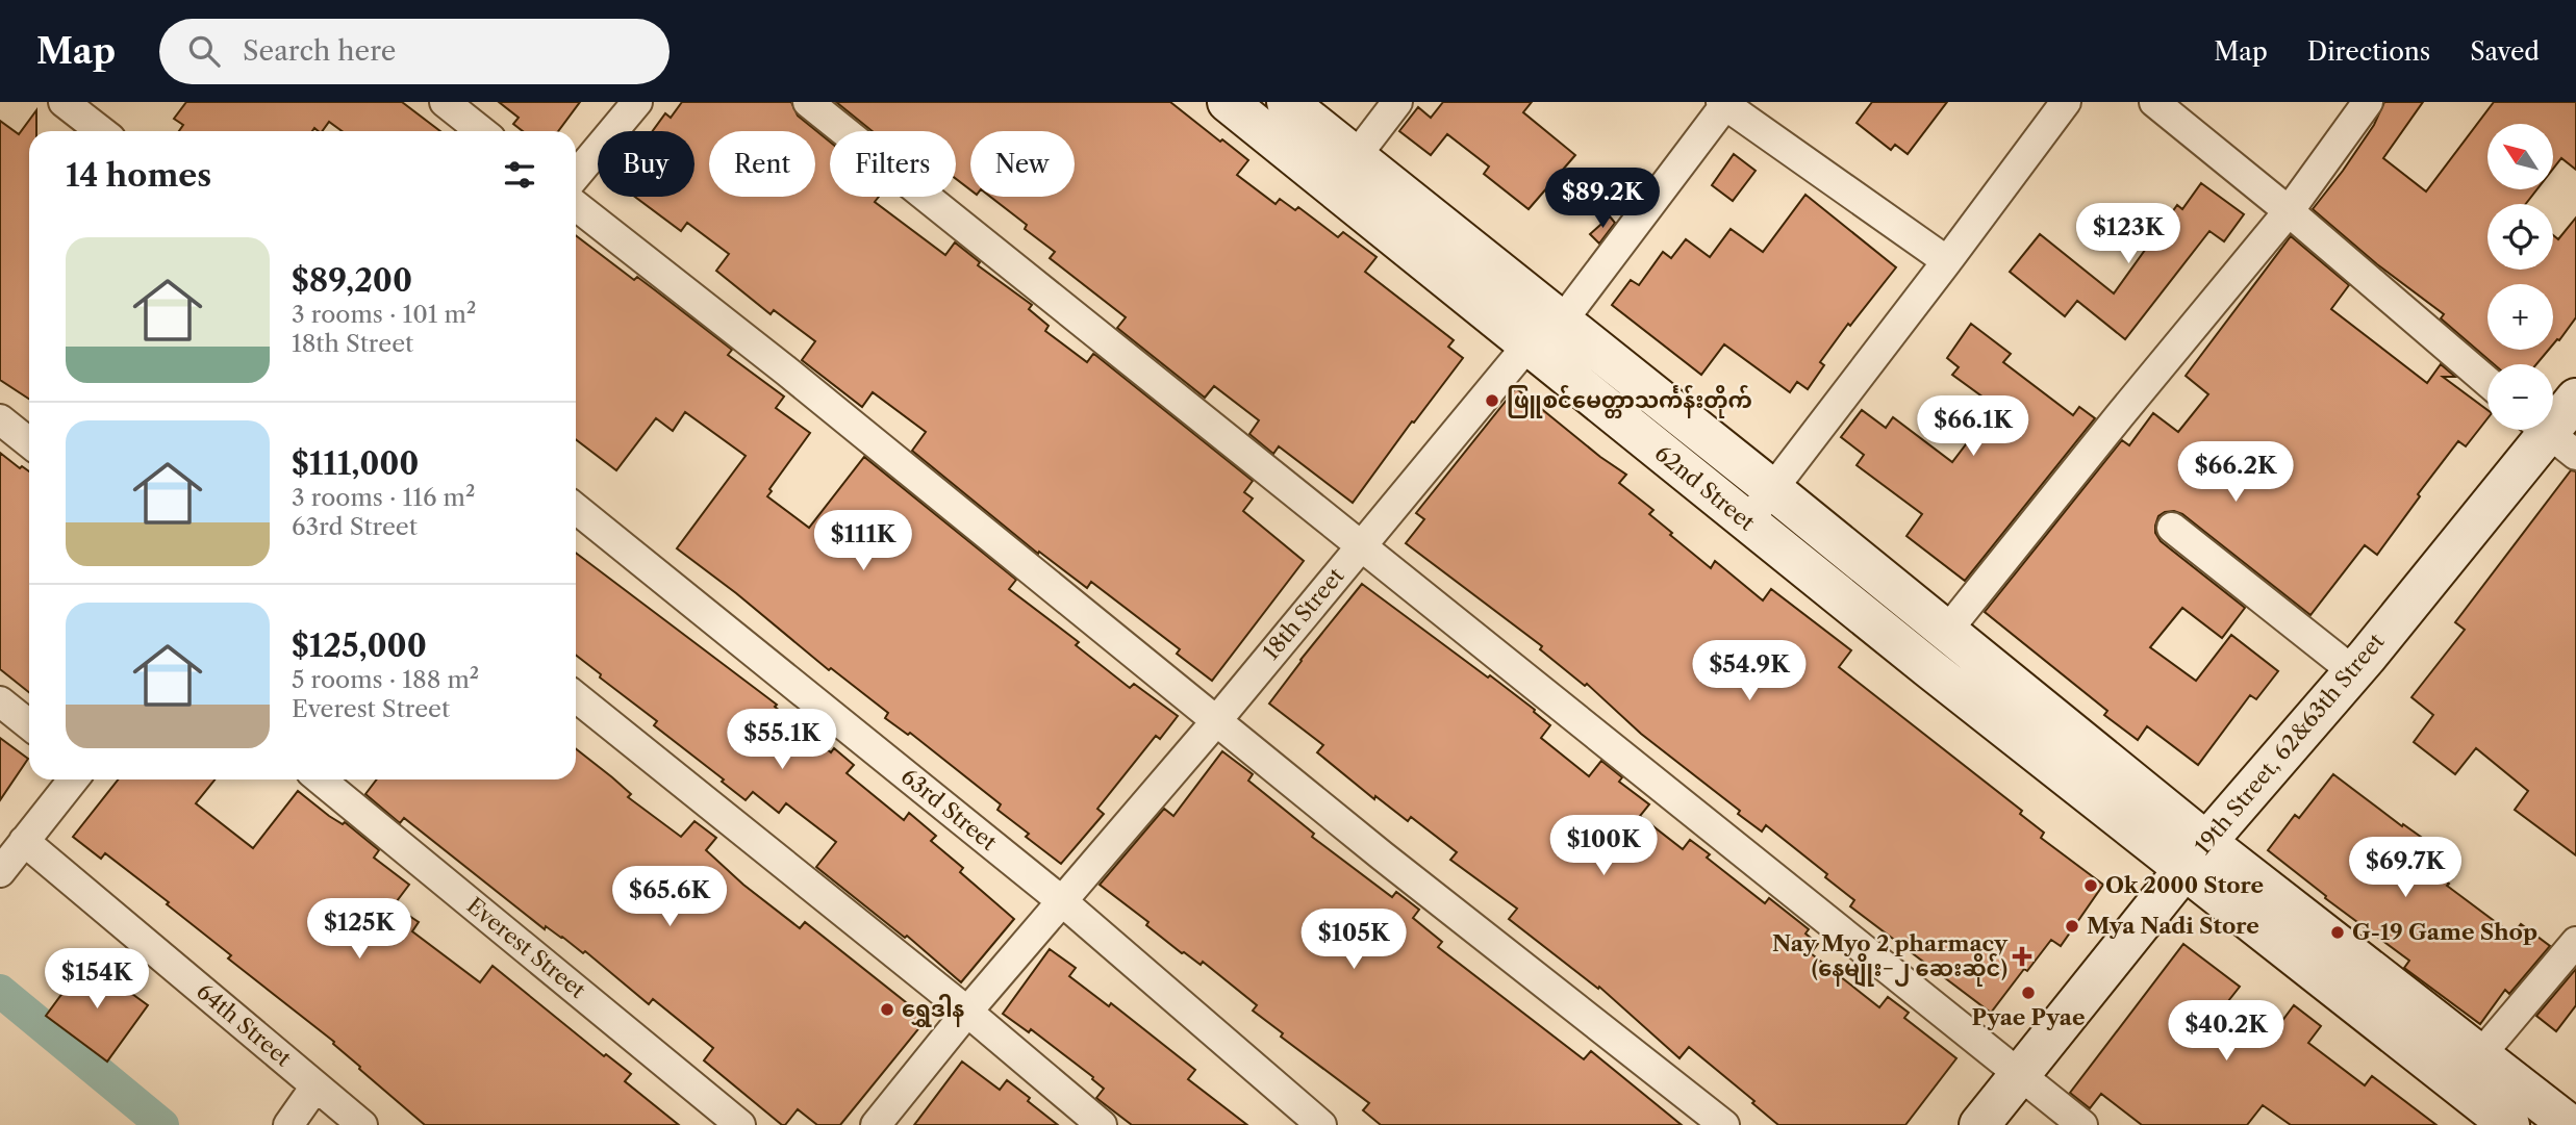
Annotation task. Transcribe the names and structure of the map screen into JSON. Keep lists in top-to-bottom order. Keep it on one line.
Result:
{"streets":{"main road":["62nd Street","19th Street, 62&63th Street"],"street":["18th Street","63rd Street","Everest Street","64th Street"]},"crossings":[["62nd Street","18th Street"],["62nd Street","19th Street, 62&63th Street"],["18th Street","63rd Street"]],"places":{"other":["ဖြူစင်မေတ္တာသင်္ကန်းတိုက်","Ok 2000 Store","Mya Nadi Store","G-19 Game Shop","Pyae Pyae","ရွှေဒါန"],"health":["Nay Myo 2 pharmacy (နေမျိုး−၂ ဆေးဆိုင်)"]},"north":"top left","page":{"header":"Map","search":"Search here","nav":["Map","Directions","Saved"],"map_buttons":["+","−"],"chip":["Buy","Rent","Filters","New"],"heading":"14 homes","price":["$89.2K","$123K","$66.1K","$66.2K","$111K","$54.9K","$55.1K","$100K","$69.7K","$65.6K","$125K","$105K","$154K","$40.2K"],"list":[{"name":"$89,200","note":"3 rooms · 101 m² · 18th Street"},{"name":"$111,000","note":"3 rooms · 116 m² · 63rd Street"},{"name":"$125,000","note":"5 rooms · 188 m² · Everest Street"}]}}
